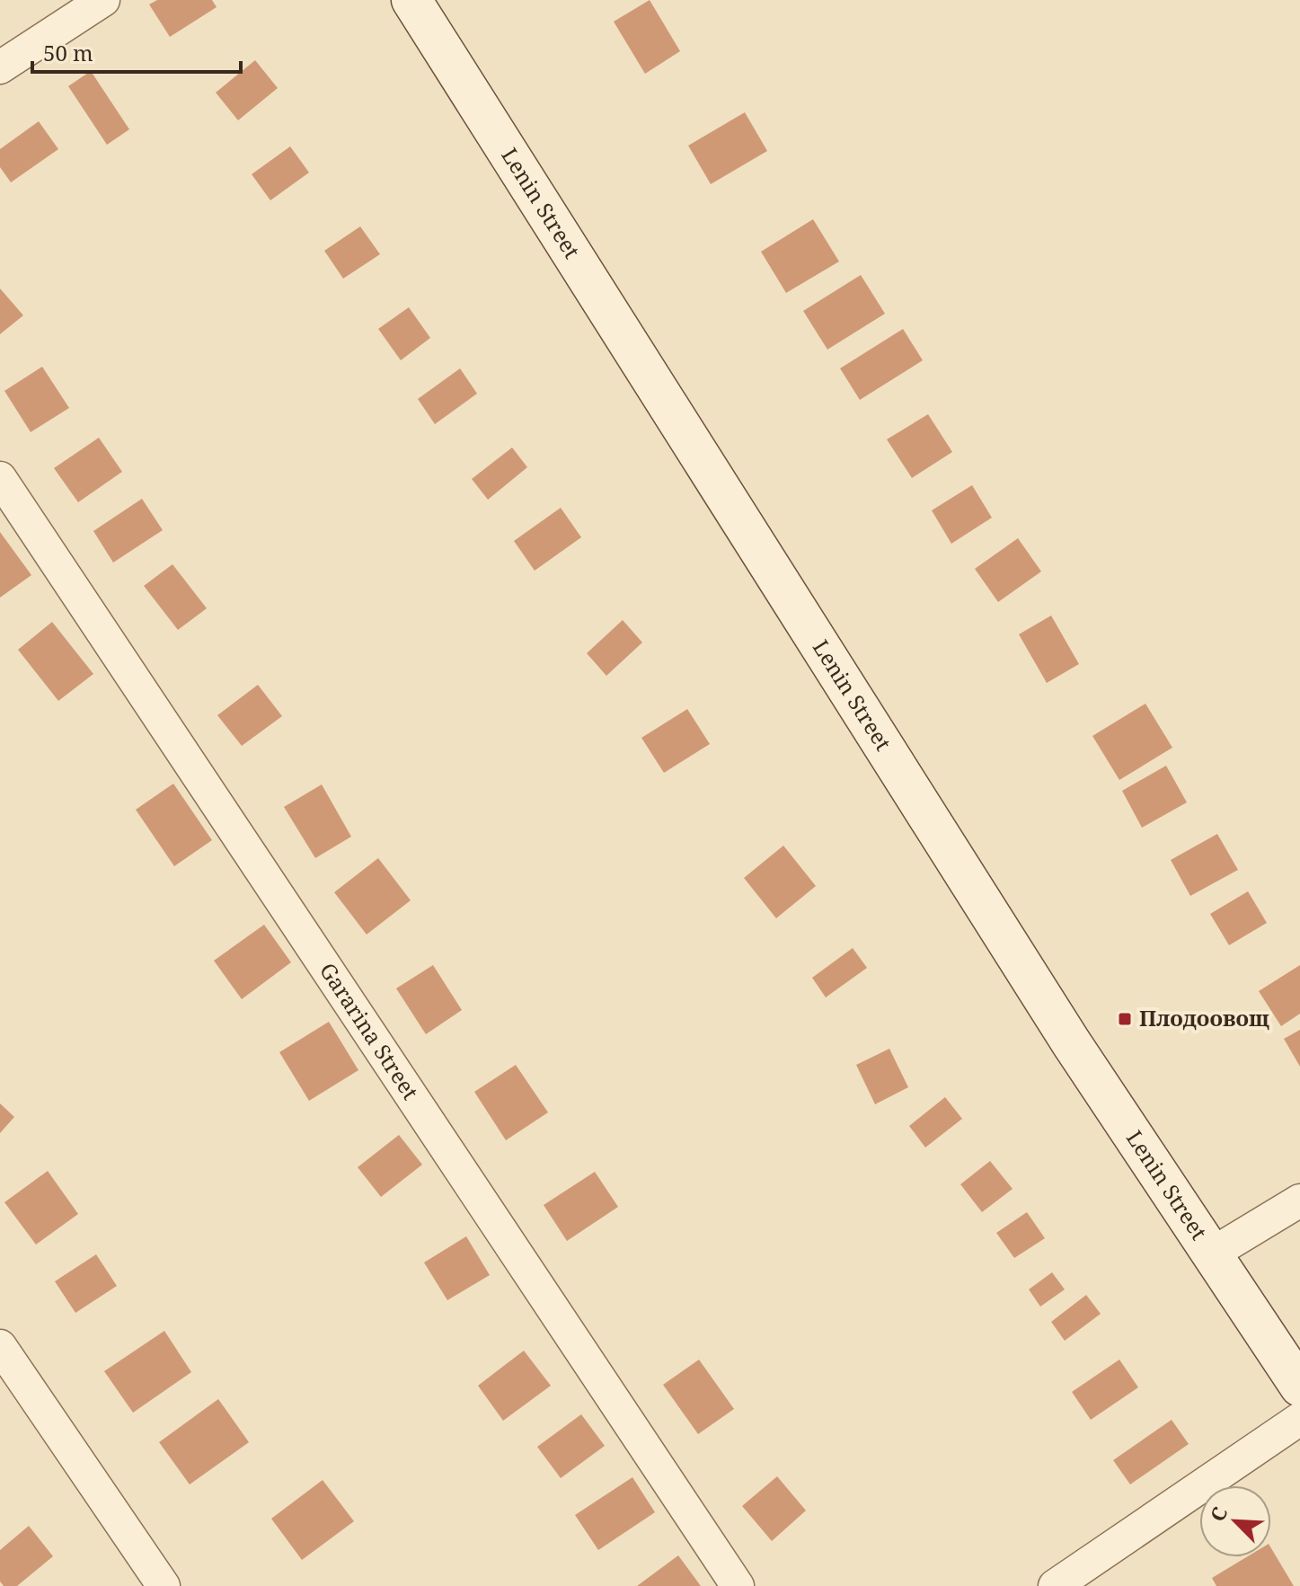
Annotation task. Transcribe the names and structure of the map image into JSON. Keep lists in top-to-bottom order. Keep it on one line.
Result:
{"streets":{"main road":["Lenin Street"],"street":["Gararina Street"]},"places":{"transit":["Плодоовощ"]},"scale_bar":"50 m","north":"top left"}
